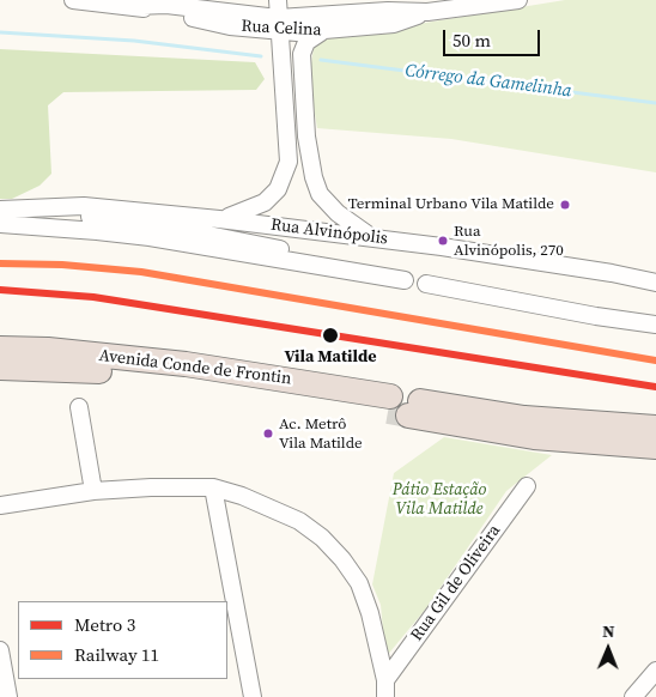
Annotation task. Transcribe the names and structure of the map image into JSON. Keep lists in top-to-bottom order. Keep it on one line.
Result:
{"streets":{"highway":["Avenida Conde de Frontin"],"street":["Rua Celina","Rua Alvinópolis","Rua Gil de Oliveira"]},"water":["Córrego da Gamelinha"],"parks":["Pátio Estação Vila Matilde"],"places":["Terminal Urbano Vila Matilde","Rua Alvinópolis, 270","Vila Matilde","Ac. Metrô Vila Matilde"],"lines":["rail line 11","metro line 3"],"legend":["Metro 3","Railway 11"],"scale_bar":"50 m","north":"top"}
